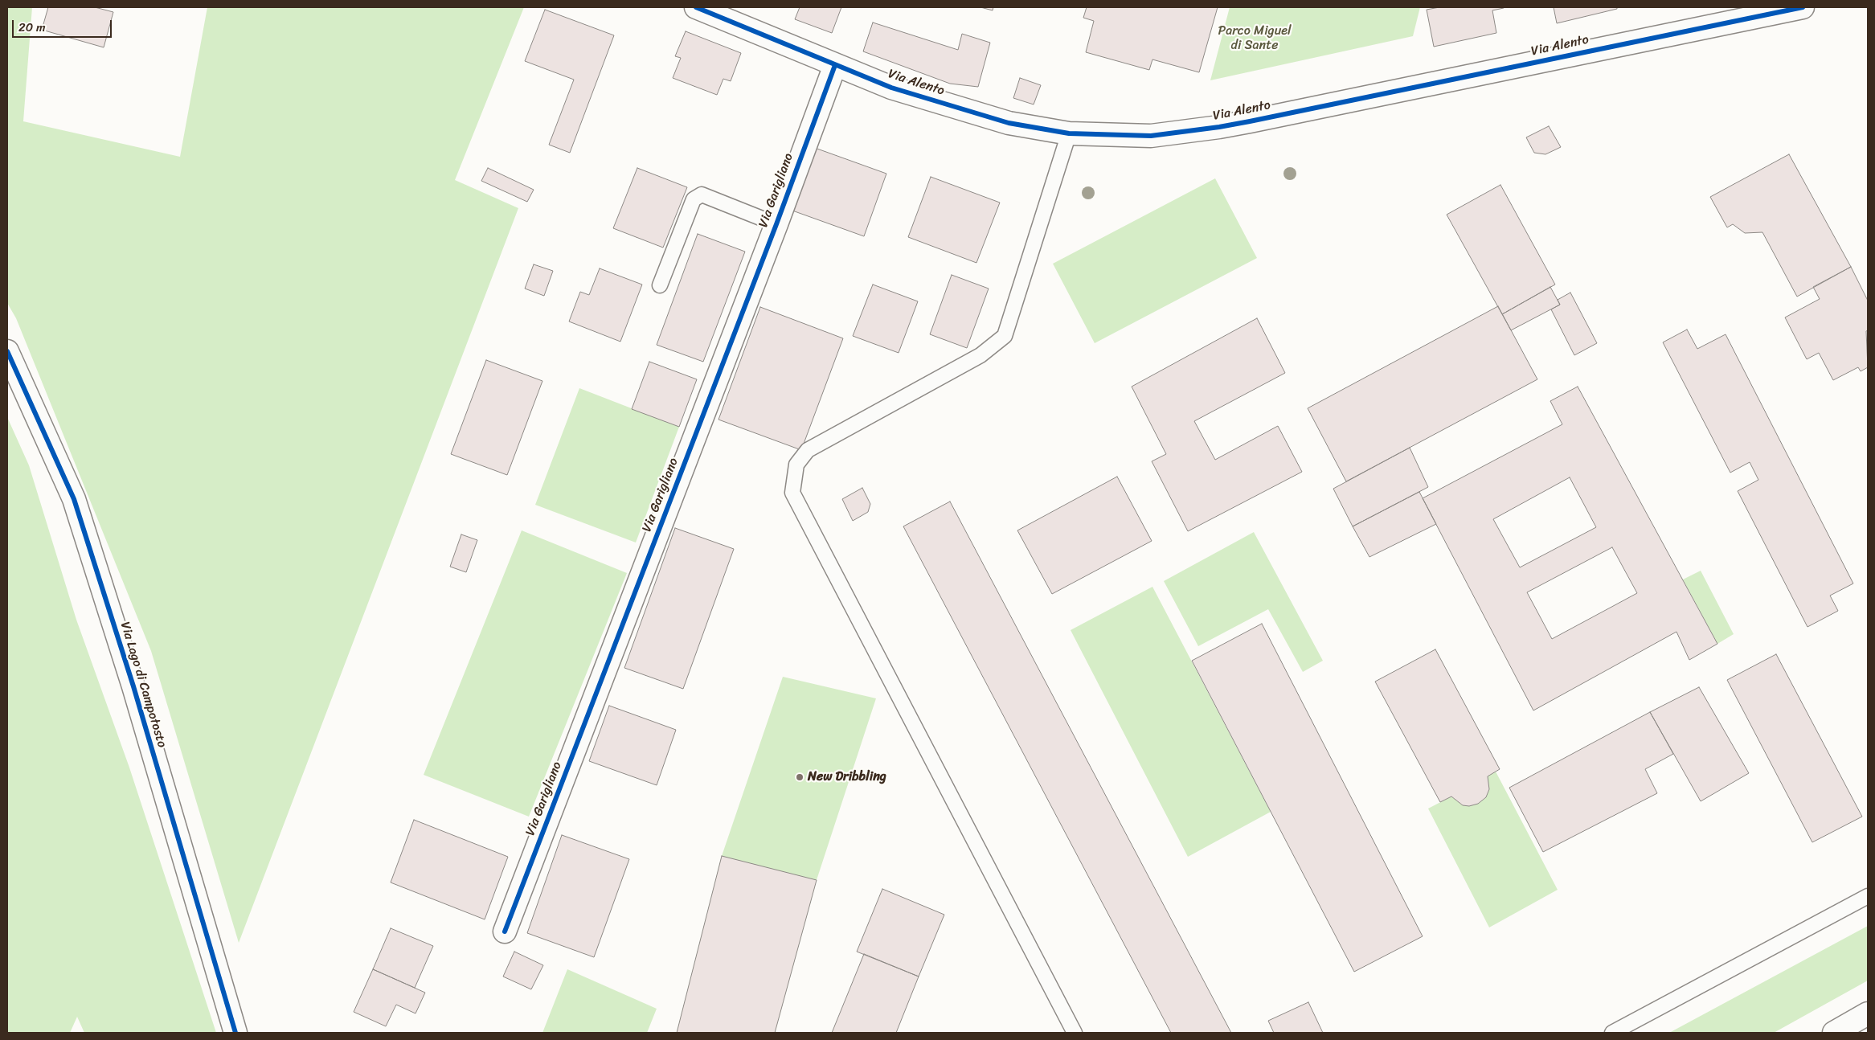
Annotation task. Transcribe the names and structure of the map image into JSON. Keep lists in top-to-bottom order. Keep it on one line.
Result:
{"streets":{"street":["Via Alento","Via Garigliano","Via Lago di Campotosto"]},"crossings":[["Via Alento","Via Garigliano"]],"parks":["Parco Miguel di Sante"],"places":["New Dribbling"],"scale_bar":"20 m"}
